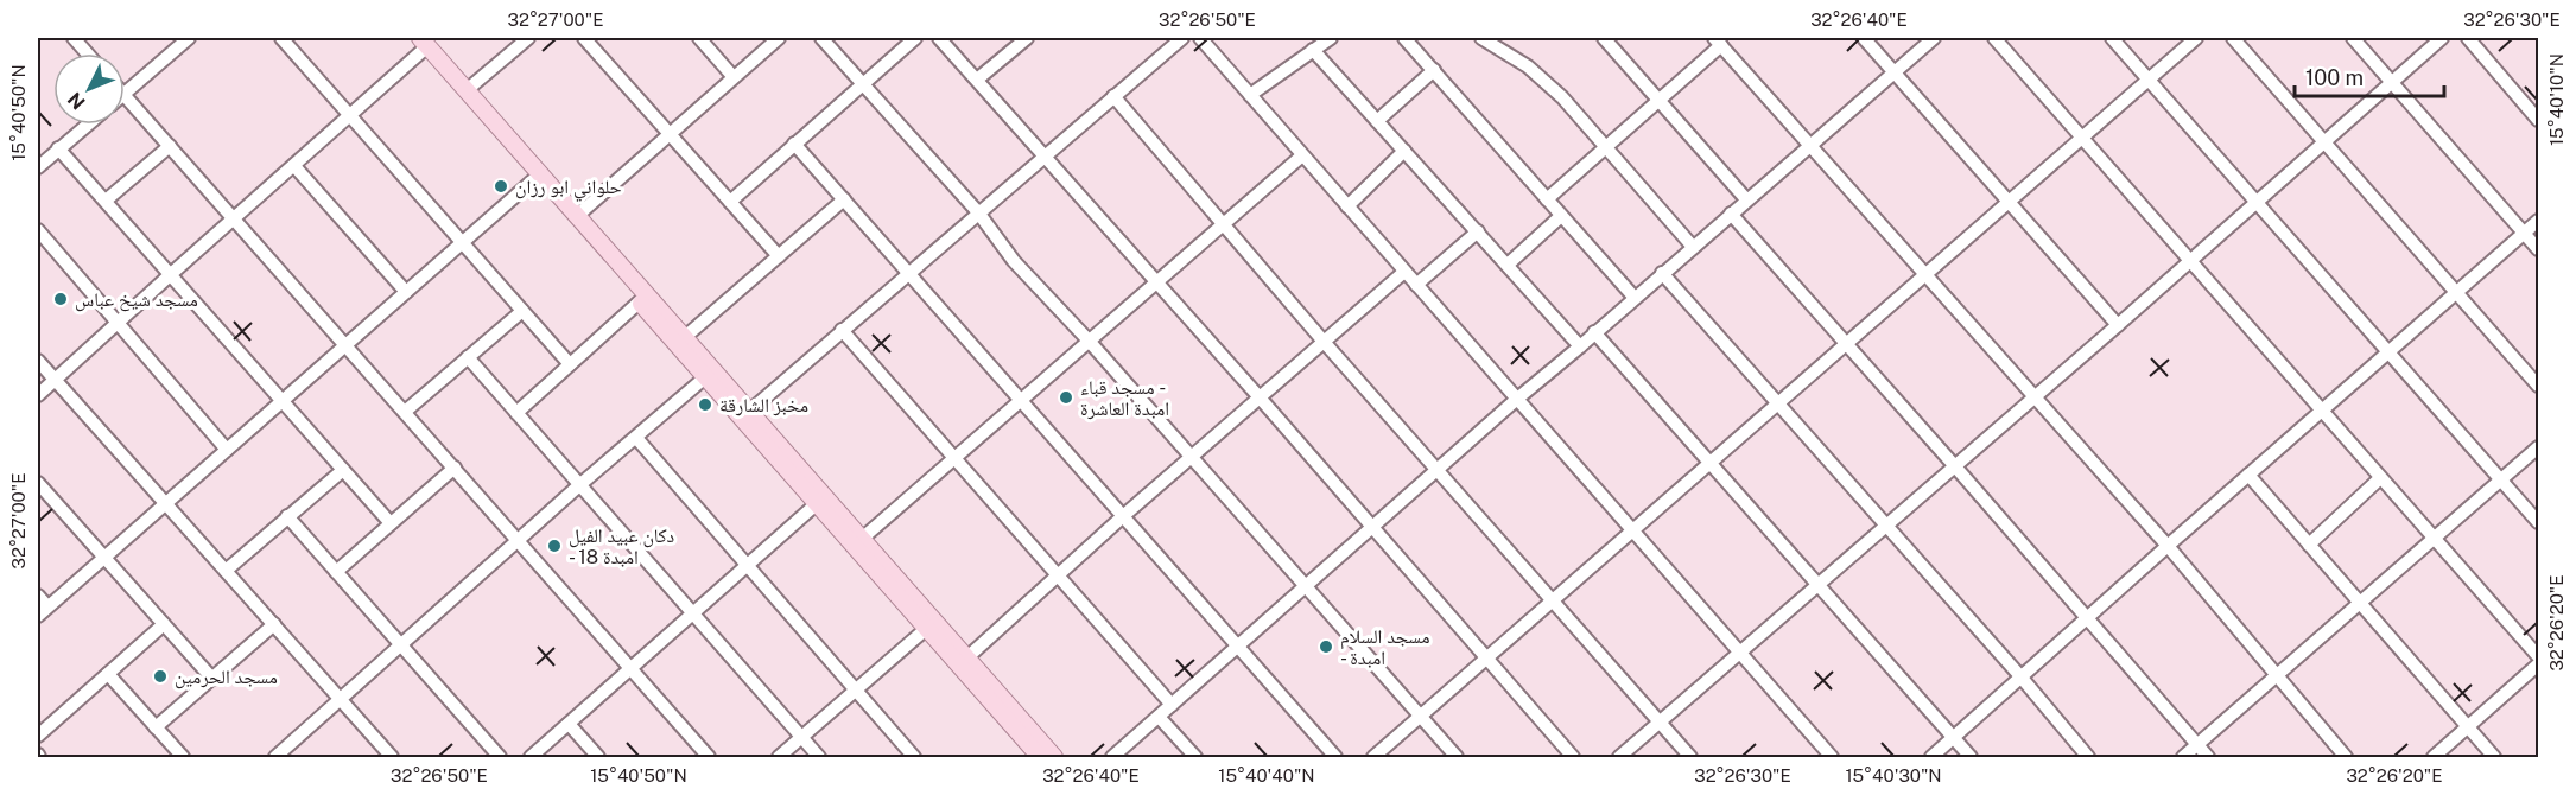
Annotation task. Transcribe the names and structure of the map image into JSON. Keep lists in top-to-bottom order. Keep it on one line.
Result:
{"places":["حلواني ابو رزان","مسجد شيخ عباس","مسجد قباء - امبدة العاشرة","مخبز الشارقة","دكان عبيد الفيل - امبدة 18","مسجد السلام - امبدة","مسجد الحرمين"],"scale_bar":"100 m","north":"bottom left","coordinates":["32°27'00\"E","32°26'50\"E","32°26'40\"E","32°26'30\"E","15°40'10\"N","15°40'50\"N","32°26'20\"E","15°40'40\"N","15°40'30\"N"]}
